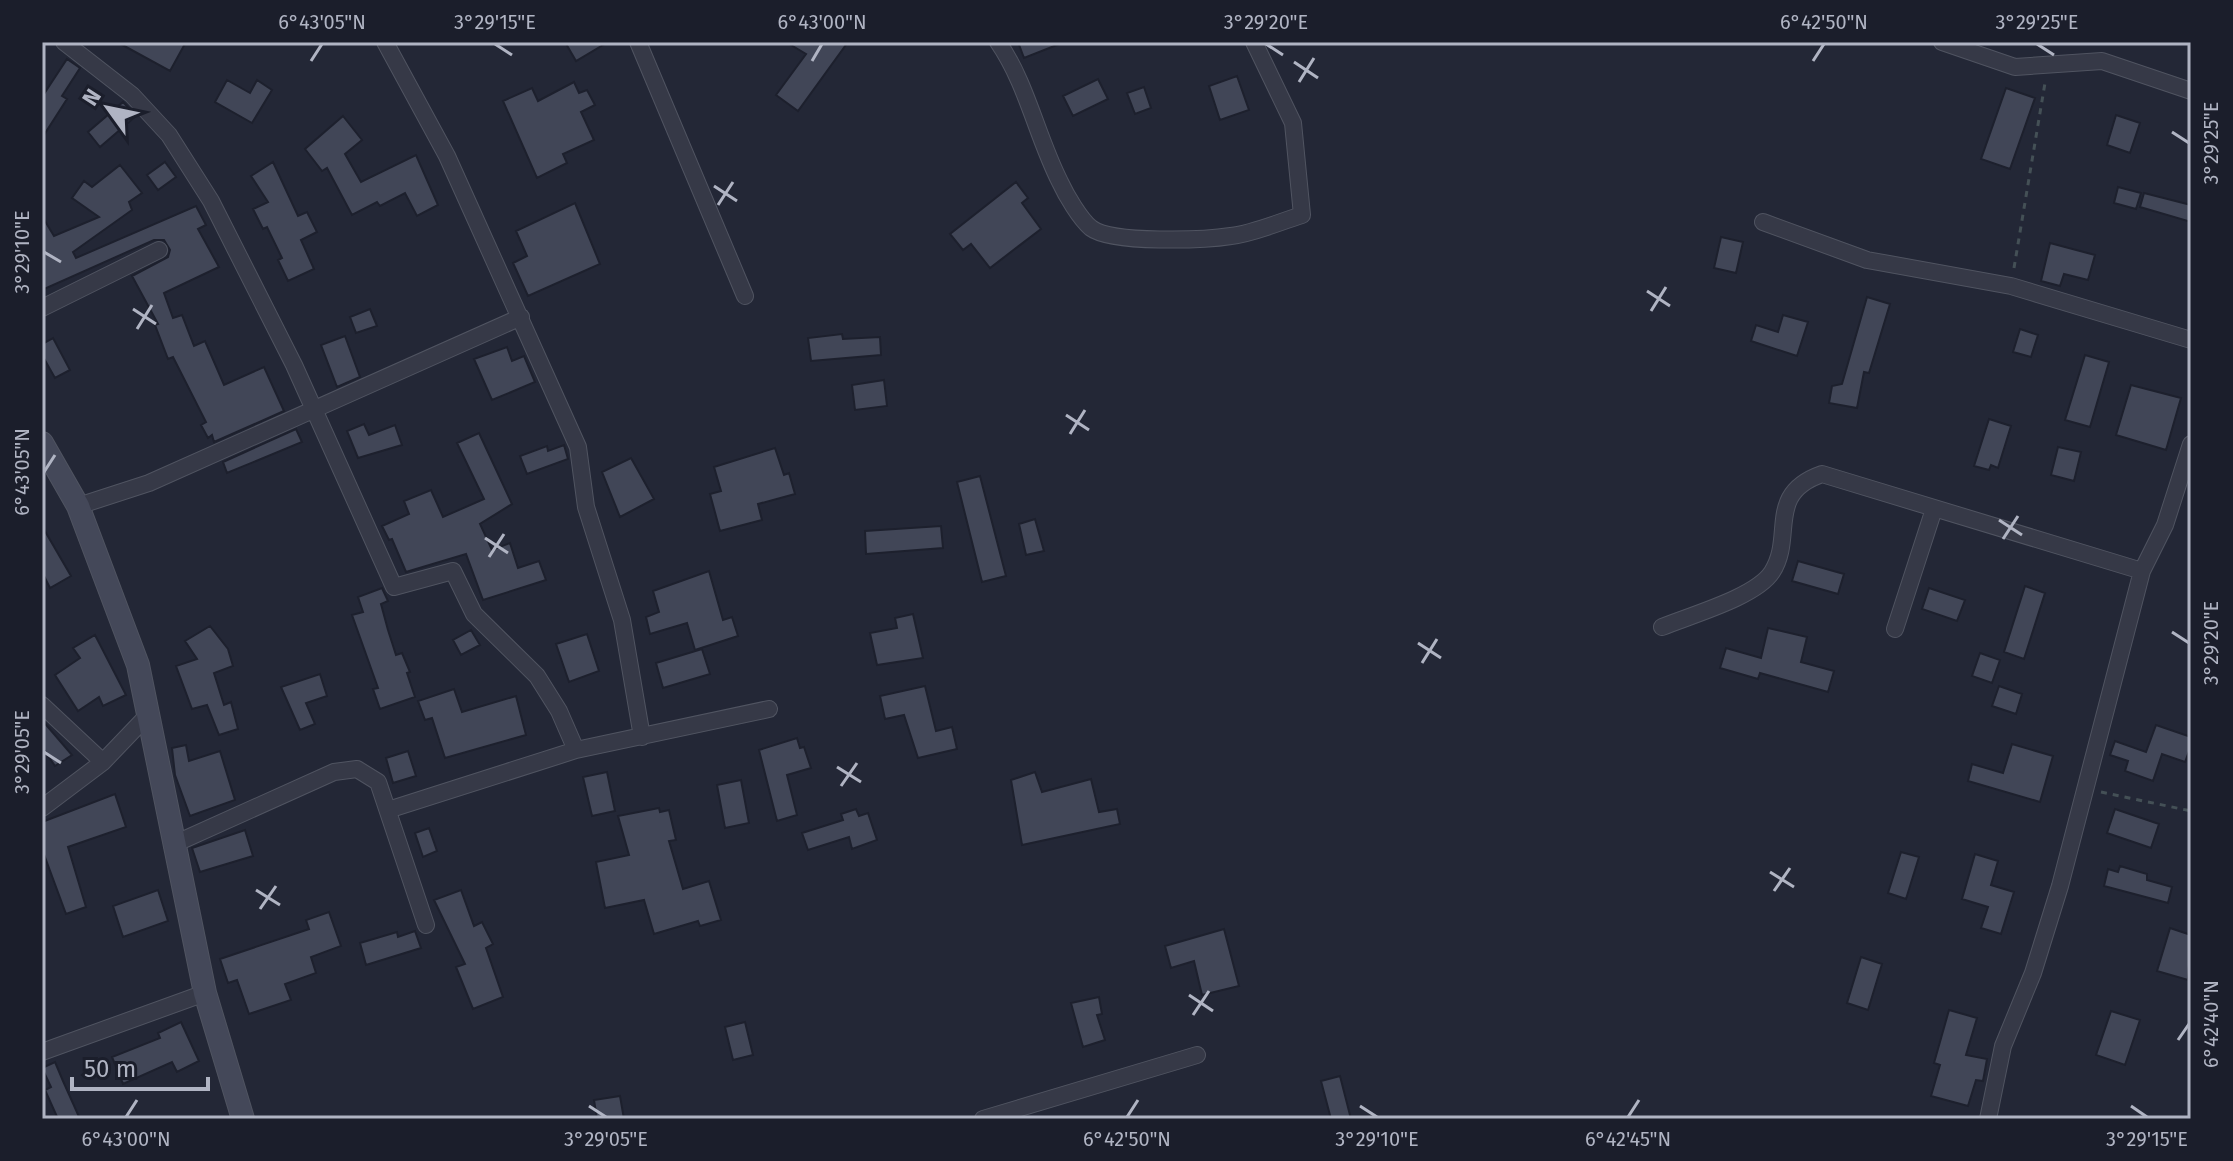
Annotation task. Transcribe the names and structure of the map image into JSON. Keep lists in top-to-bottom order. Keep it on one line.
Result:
{"scale_bar":"50 m","north":"top left","coordinates":["6°43'05\"N","3°29'15\"E","6°43'00\"N","3°29'20\"E","6°42'50\"N","3°29'25\"E","3°29'10\"E","3°29'05\"E","6°42'40\"N","6°42'45\"N"]}
